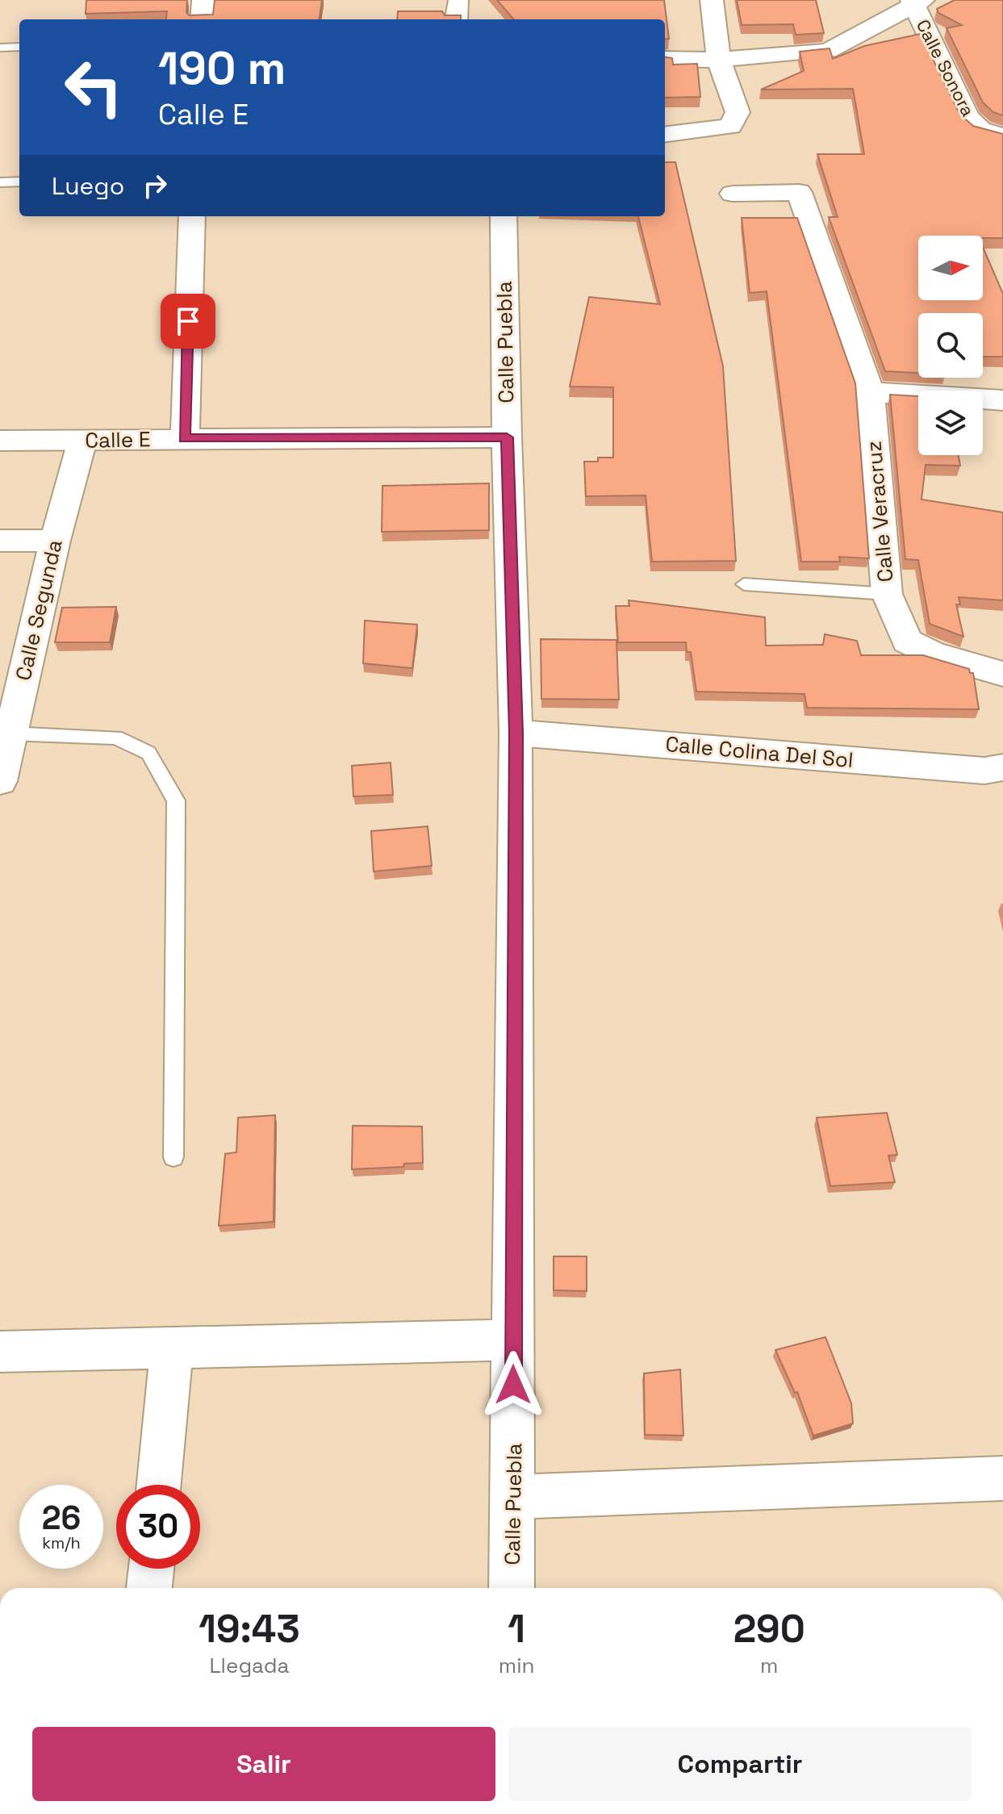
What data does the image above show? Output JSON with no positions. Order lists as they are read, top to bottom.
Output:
{
  "streets": {
    "street": [
      "Calle Sonora",
      "Calle Puebla",
      "Calle E",
      "Calle Veracruz",
      "Calle Segunda",
      "Calle Colina Del Sol"
    ]
  },
  "crossings": [
    ["Calle Puebla", "Calle E"],
    ["Calle Puebla", "Calle Colina Del Sol"],
    ["Calle E", "Calle Segunda"]
  ],
  "north": "right",
  "page": {
    "turn": ["190 m", "Calle E"],
    "then": "Luego",
    "speed": "26 km/h",
    "limit": "30",
    "eta": [
      "19:43",
      "Llegada",
      "1",
      "min",
      "290",
      "m"
    ],
    "buttons": ["Salir", "Compartir"]
  }
}
